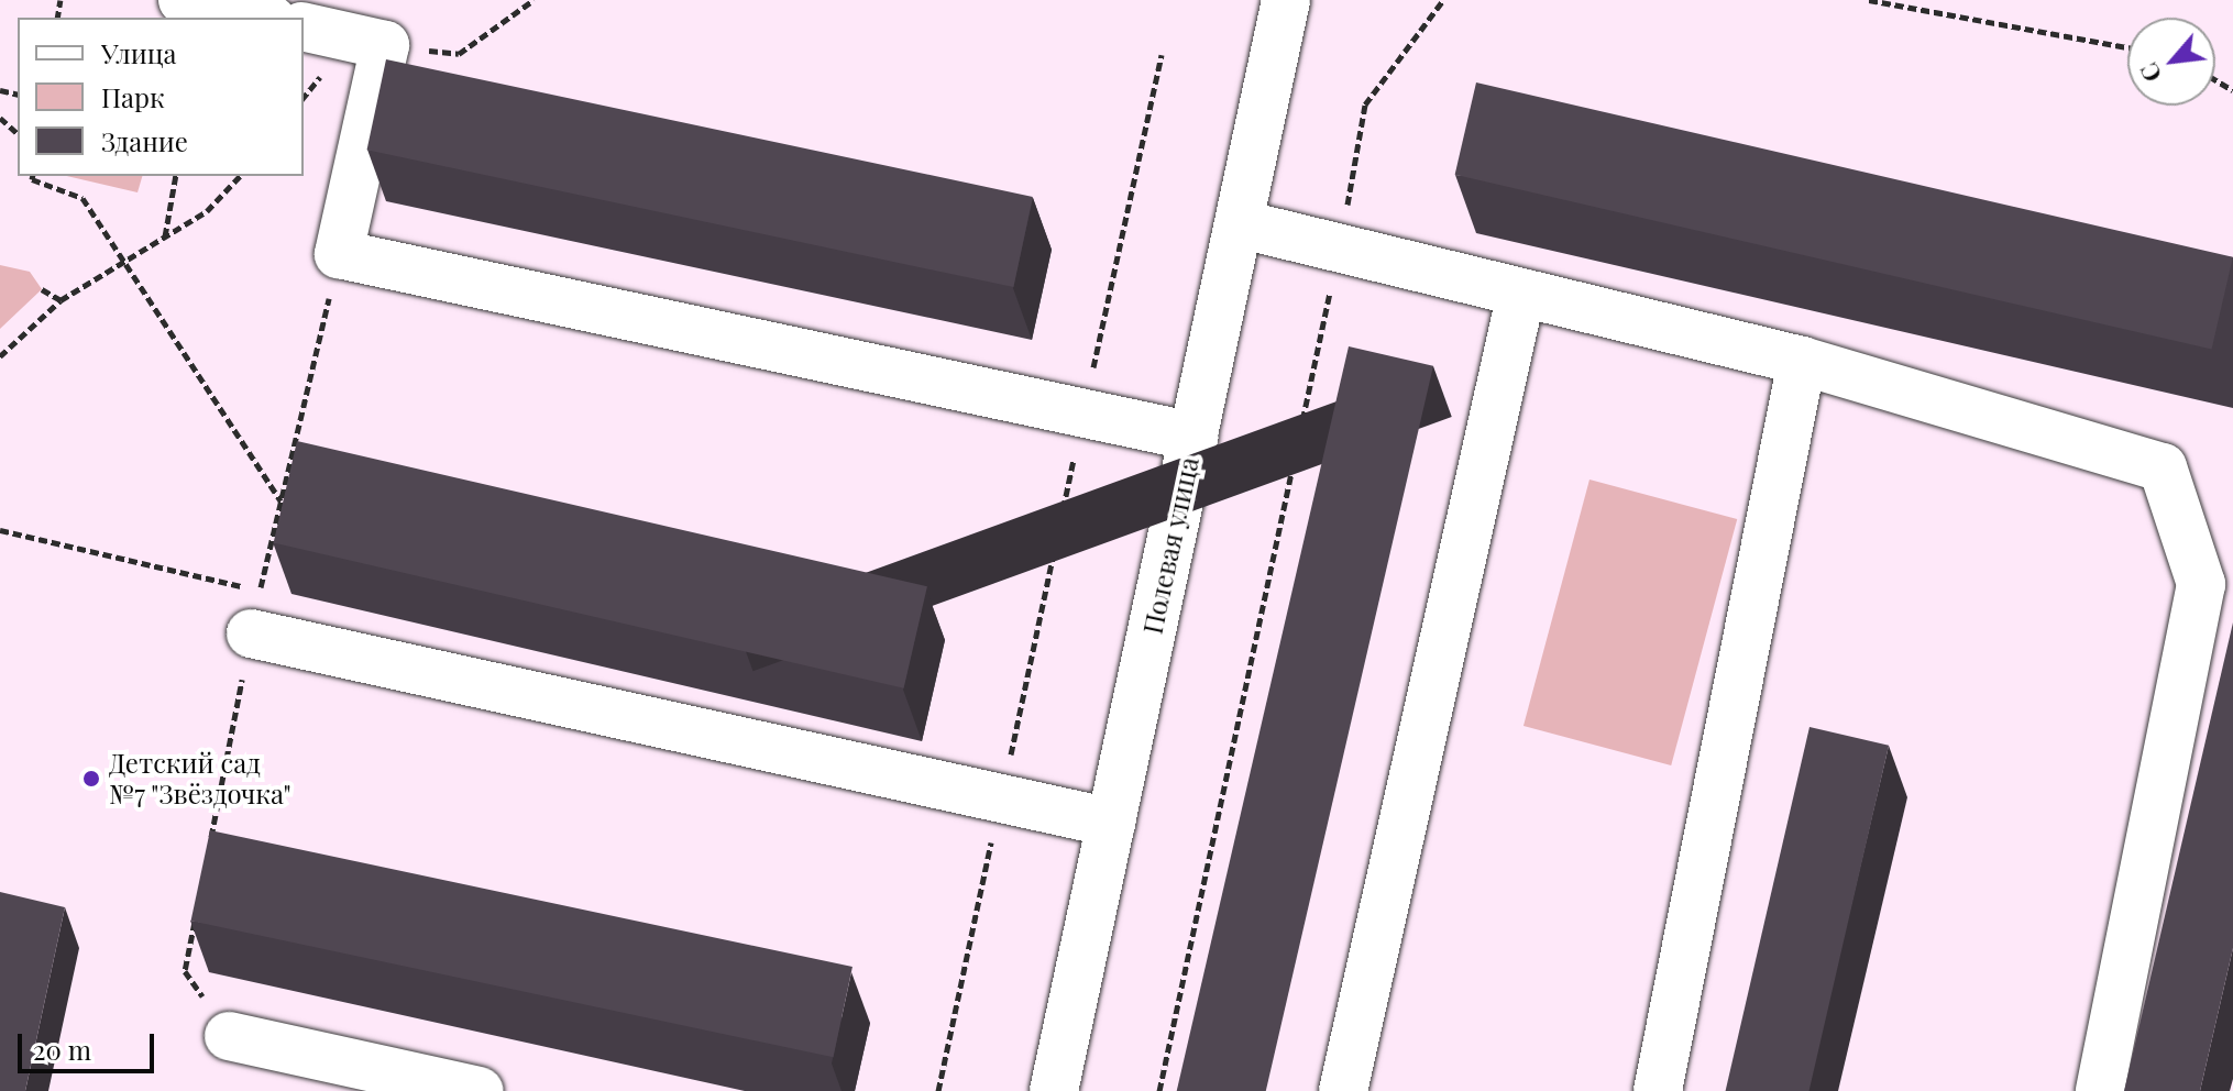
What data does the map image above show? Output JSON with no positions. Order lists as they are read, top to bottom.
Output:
{
  "streets": {
    "street": ["Полевая улица"]
  },
  "places": ["Детский сад №7 \"Звёздочка\""],
  "legend": ["Улица", "Парк", "Здание"],
  "scale_bar": "20 m",
  "north": "bottom left"
}
